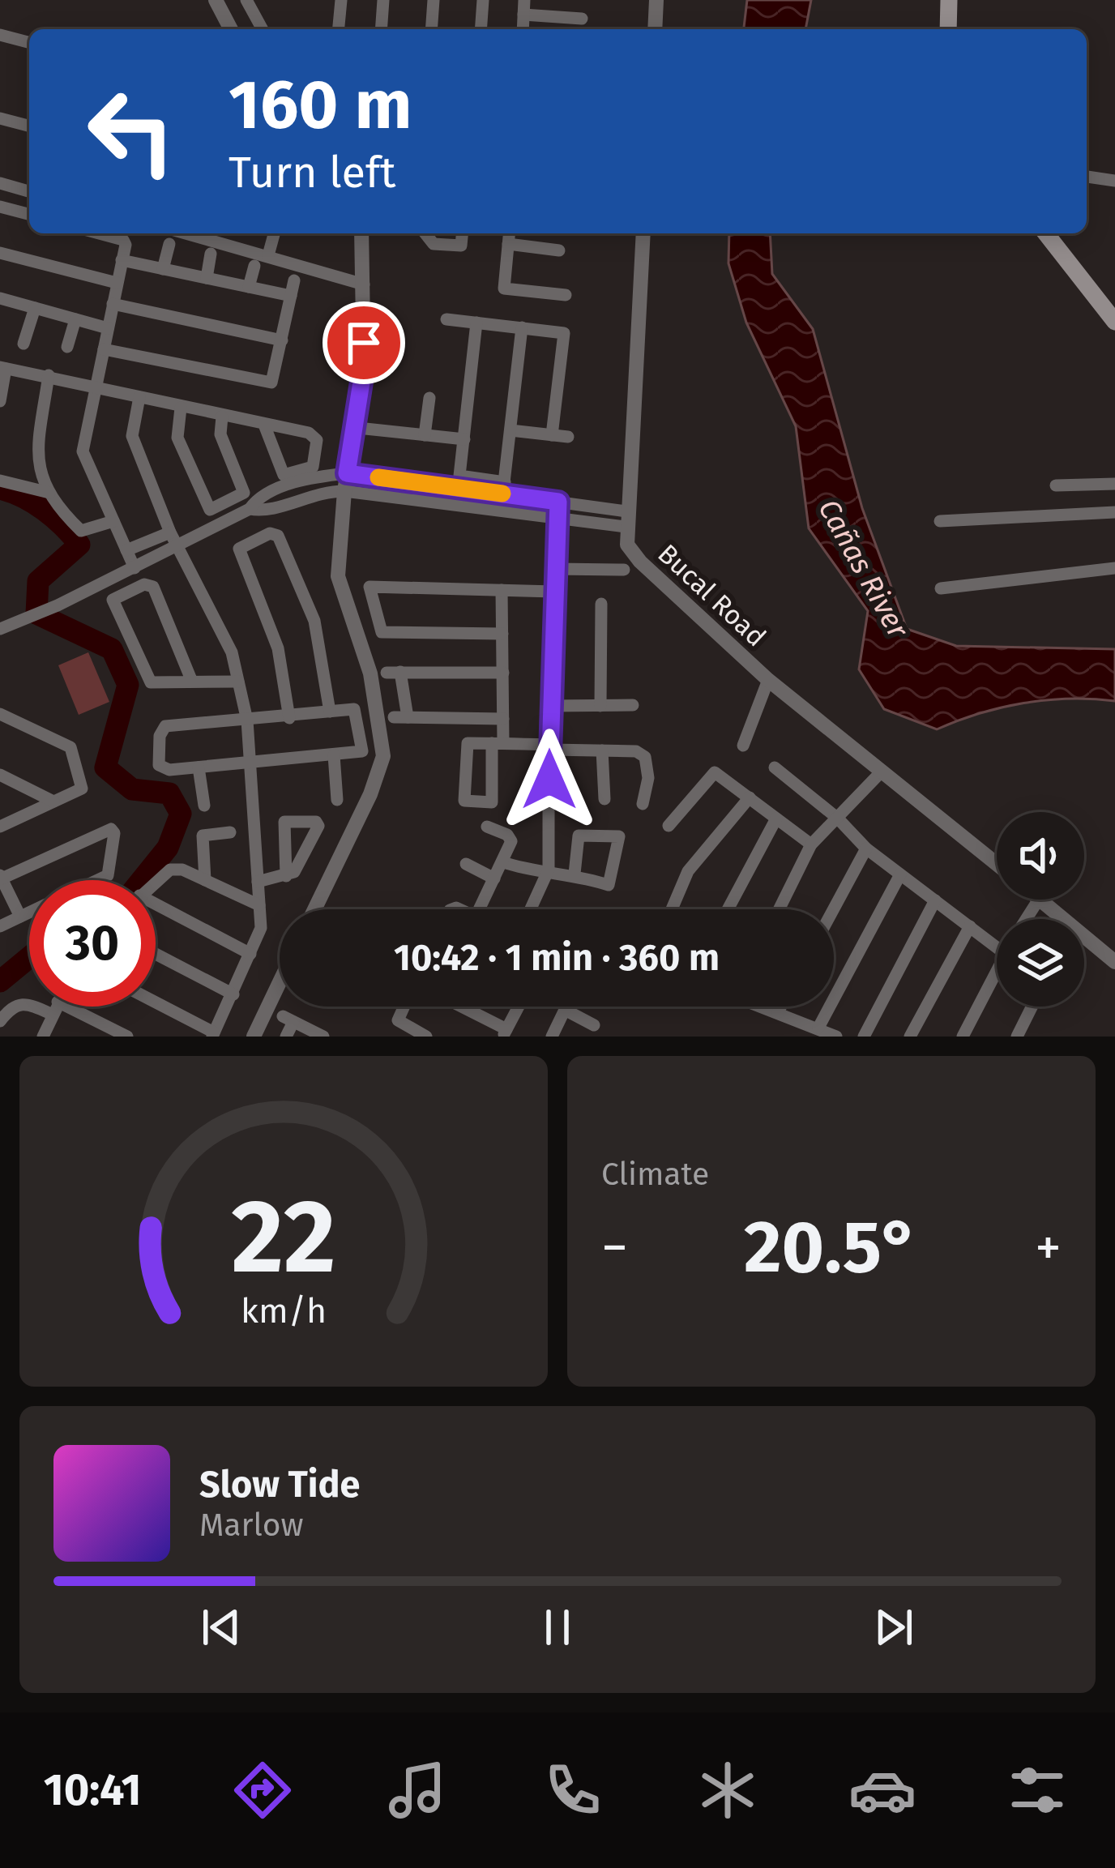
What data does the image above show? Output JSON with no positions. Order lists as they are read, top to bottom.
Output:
{
  "streets": {
    "street": ["Bucal Road"]
  },
  "water": ["Cañas River"],
  "page": {
    "turn": ["160 m", "Turn left"],
    "limit": "30",
    "trip": "10:42 · 1 min · 360 m",
    "tile": "Climate",
    "heat": ["−", "20.5°", "+"],
    "song": ["Slow Tide", "Marlow"],
    "tabs": "10:41",
    "gauge": ["22", "km/h"]
  }
}
